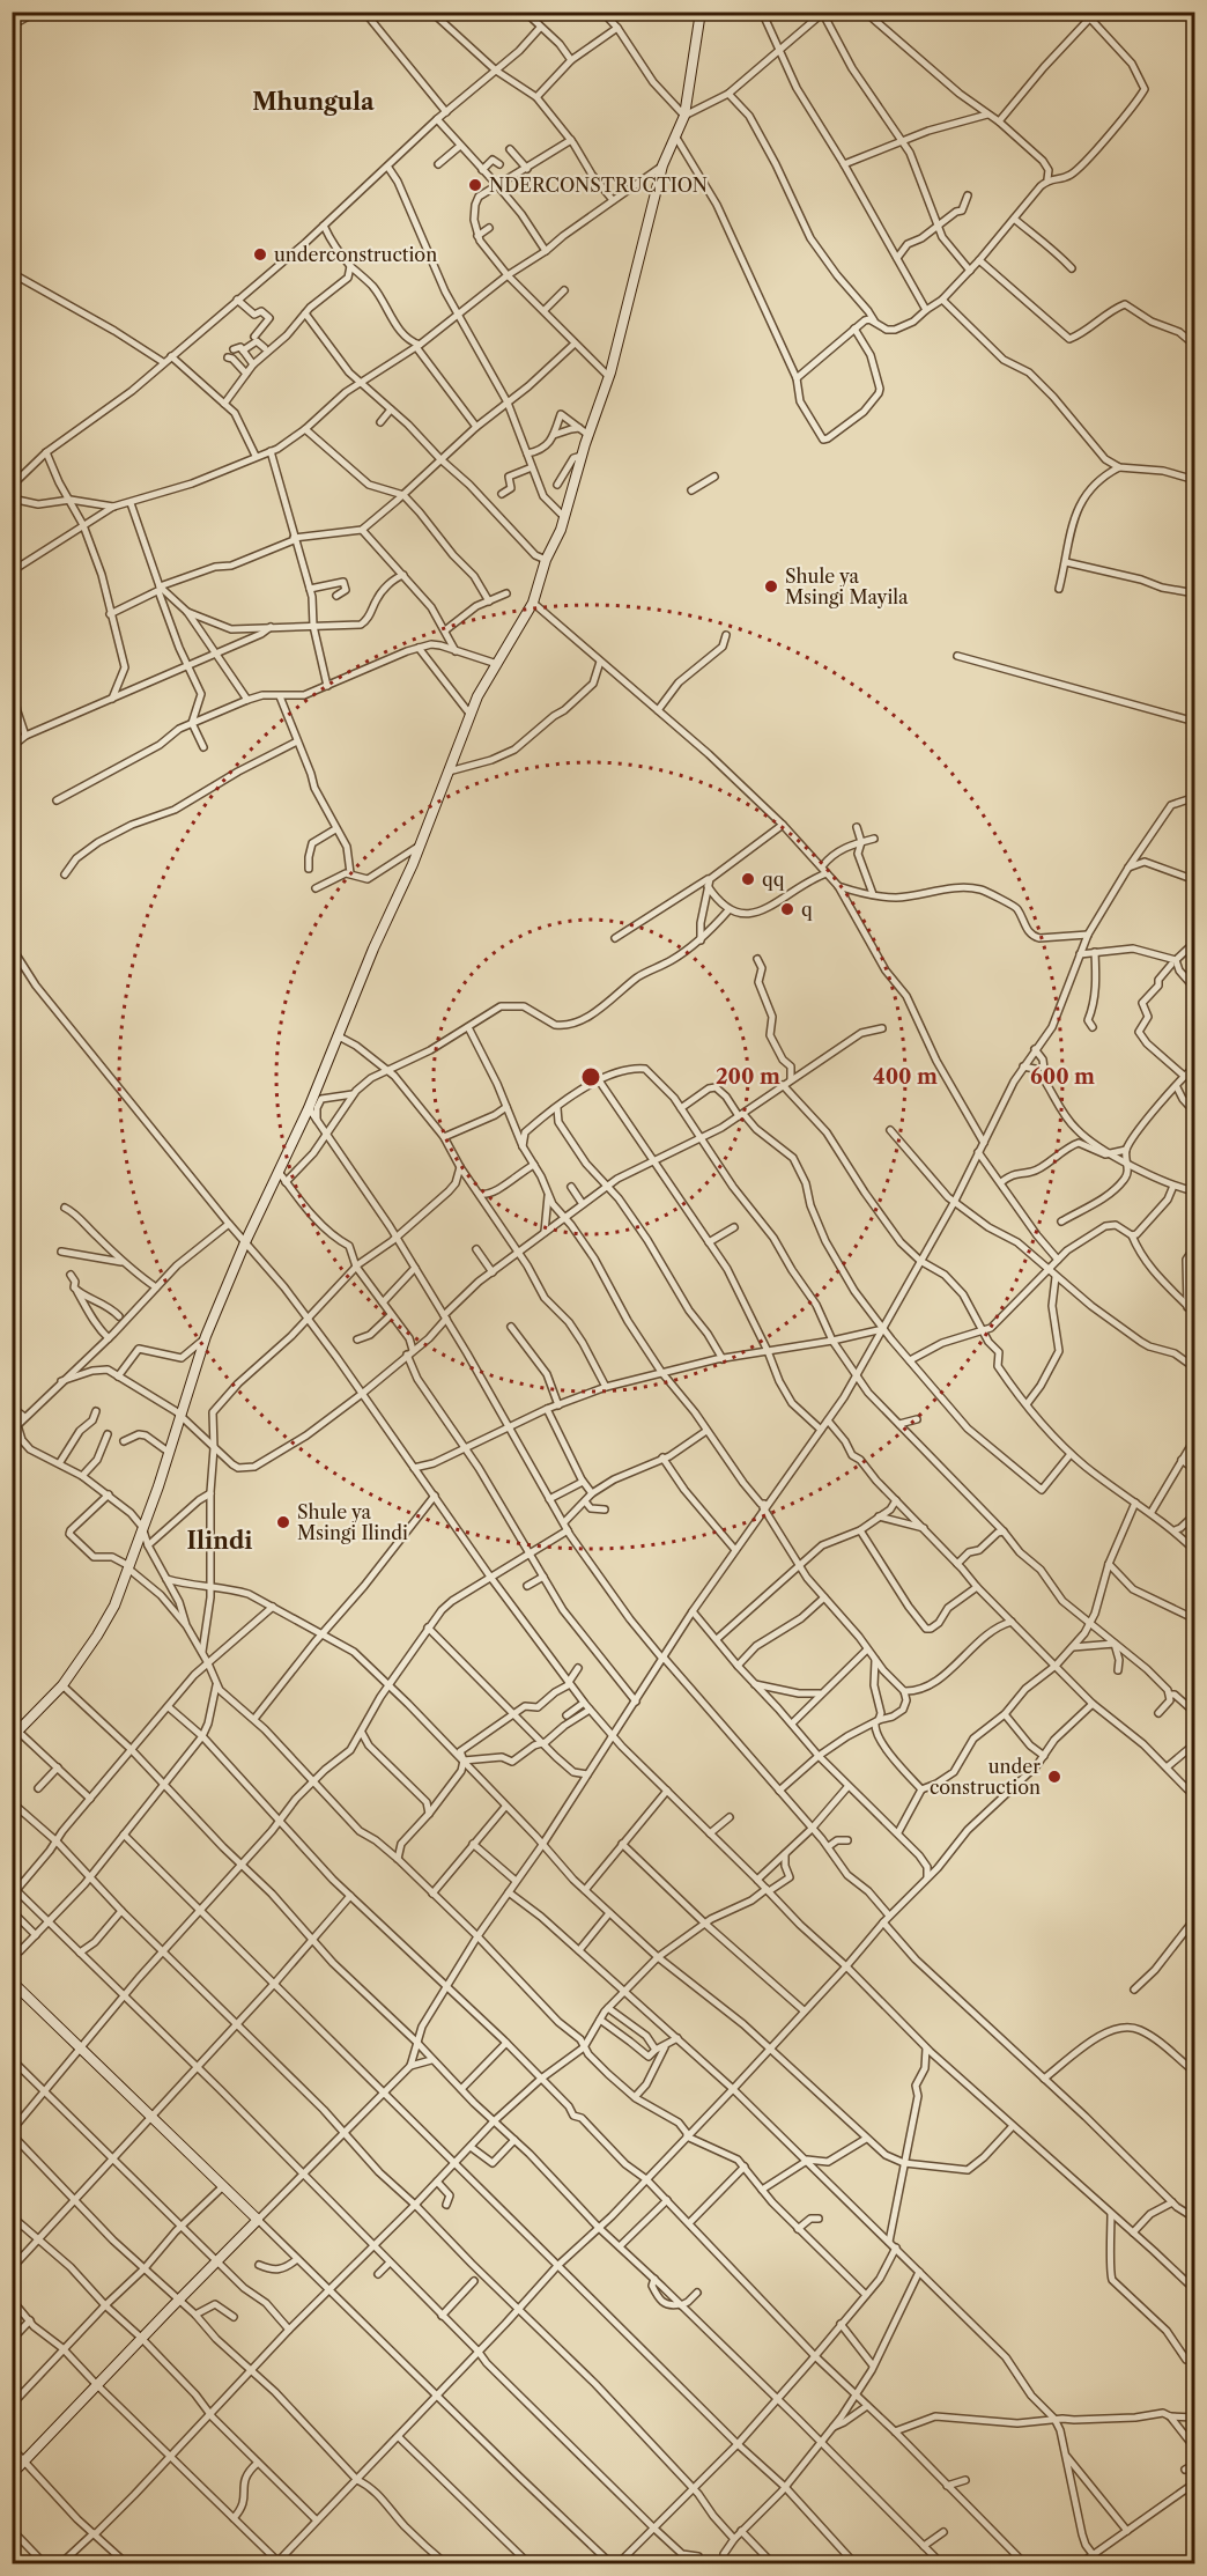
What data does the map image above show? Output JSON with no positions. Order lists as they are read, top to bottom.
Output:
{
  "districts": ["Mhungula", "Ilindi"],
  "places": [
    "NDERCONSTRUCTION",
    "underconstruction",
    "Shule ya Msingi Mayila",
    "qq",
    "q",
    "Shule ya Msingi Ilindi",
    "under construction"
  ],
  "rings": ["200 m", "400 m", "600 m"]
}
